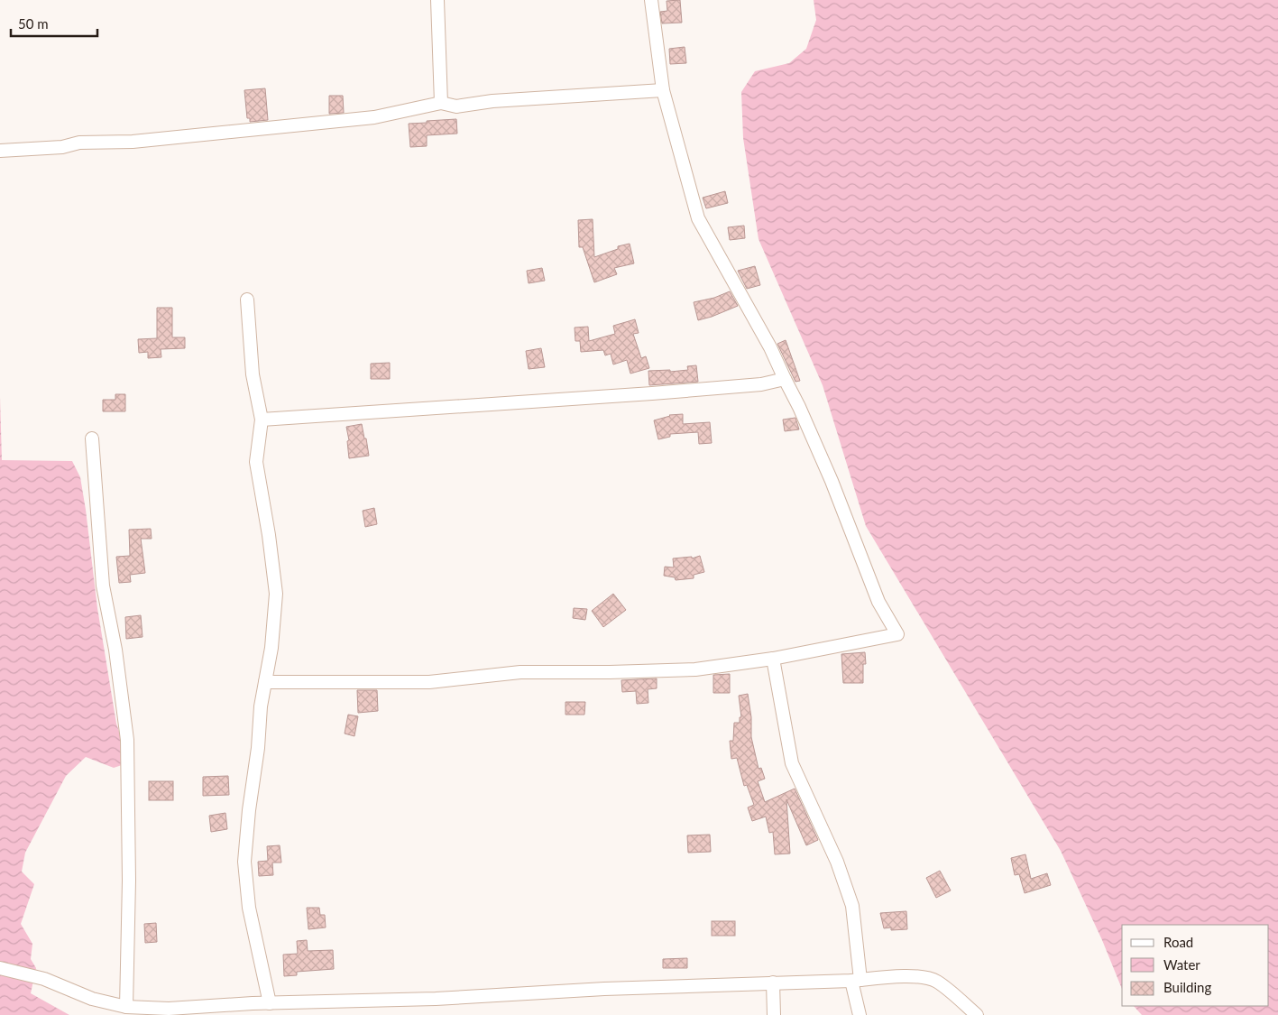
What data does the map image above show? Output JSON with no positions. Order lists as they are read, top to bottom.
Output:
{
  "legend": ["Road", "Water", "Building"],
  "scale_bar": "50 m"
}
